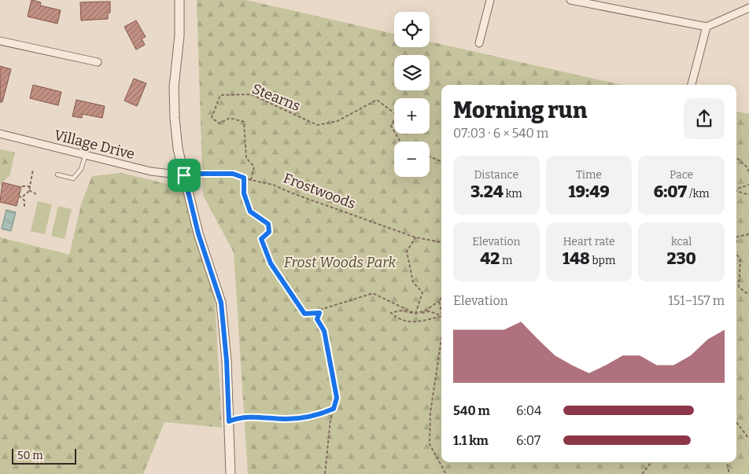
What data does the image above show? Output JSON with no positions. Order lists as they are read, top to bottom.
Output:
{
  "streets": {
    "street": ["Village Drive"],
    "path": ["Stearns", "Frostwoods"]
  },
  "crossings": [
    ["Stearns", "Frostwoods"],
    ["Village Drive", "Frostwoods"]
  ],
  "parks": ["Frost Woods Park"],
  "scale_bar": "50 m",
  "page": {
    "map_buttons": ["+", "−"],
    "heading": ["Morning run", "07:03 · 6 × 540 m"],
    "stats": [
      ["Distance", "3.24 km"],
      ["Time", "19:49"],
      ["Pace", "6:07 /km"],
      ["Elevation", "42 m"],
      ["Heart rate", "148 bpm"],
      ["kcal", "230"]
    ],
    "chart": ["Elevation", "151–157 m"],
    "list": [
      {
        "name": "540 m",
        "note": "6:04"
      },
      {
        "name": "1.1 km",
        "note": "6:07"
      }
    ],
    "scale": "50 m"
  }
}
